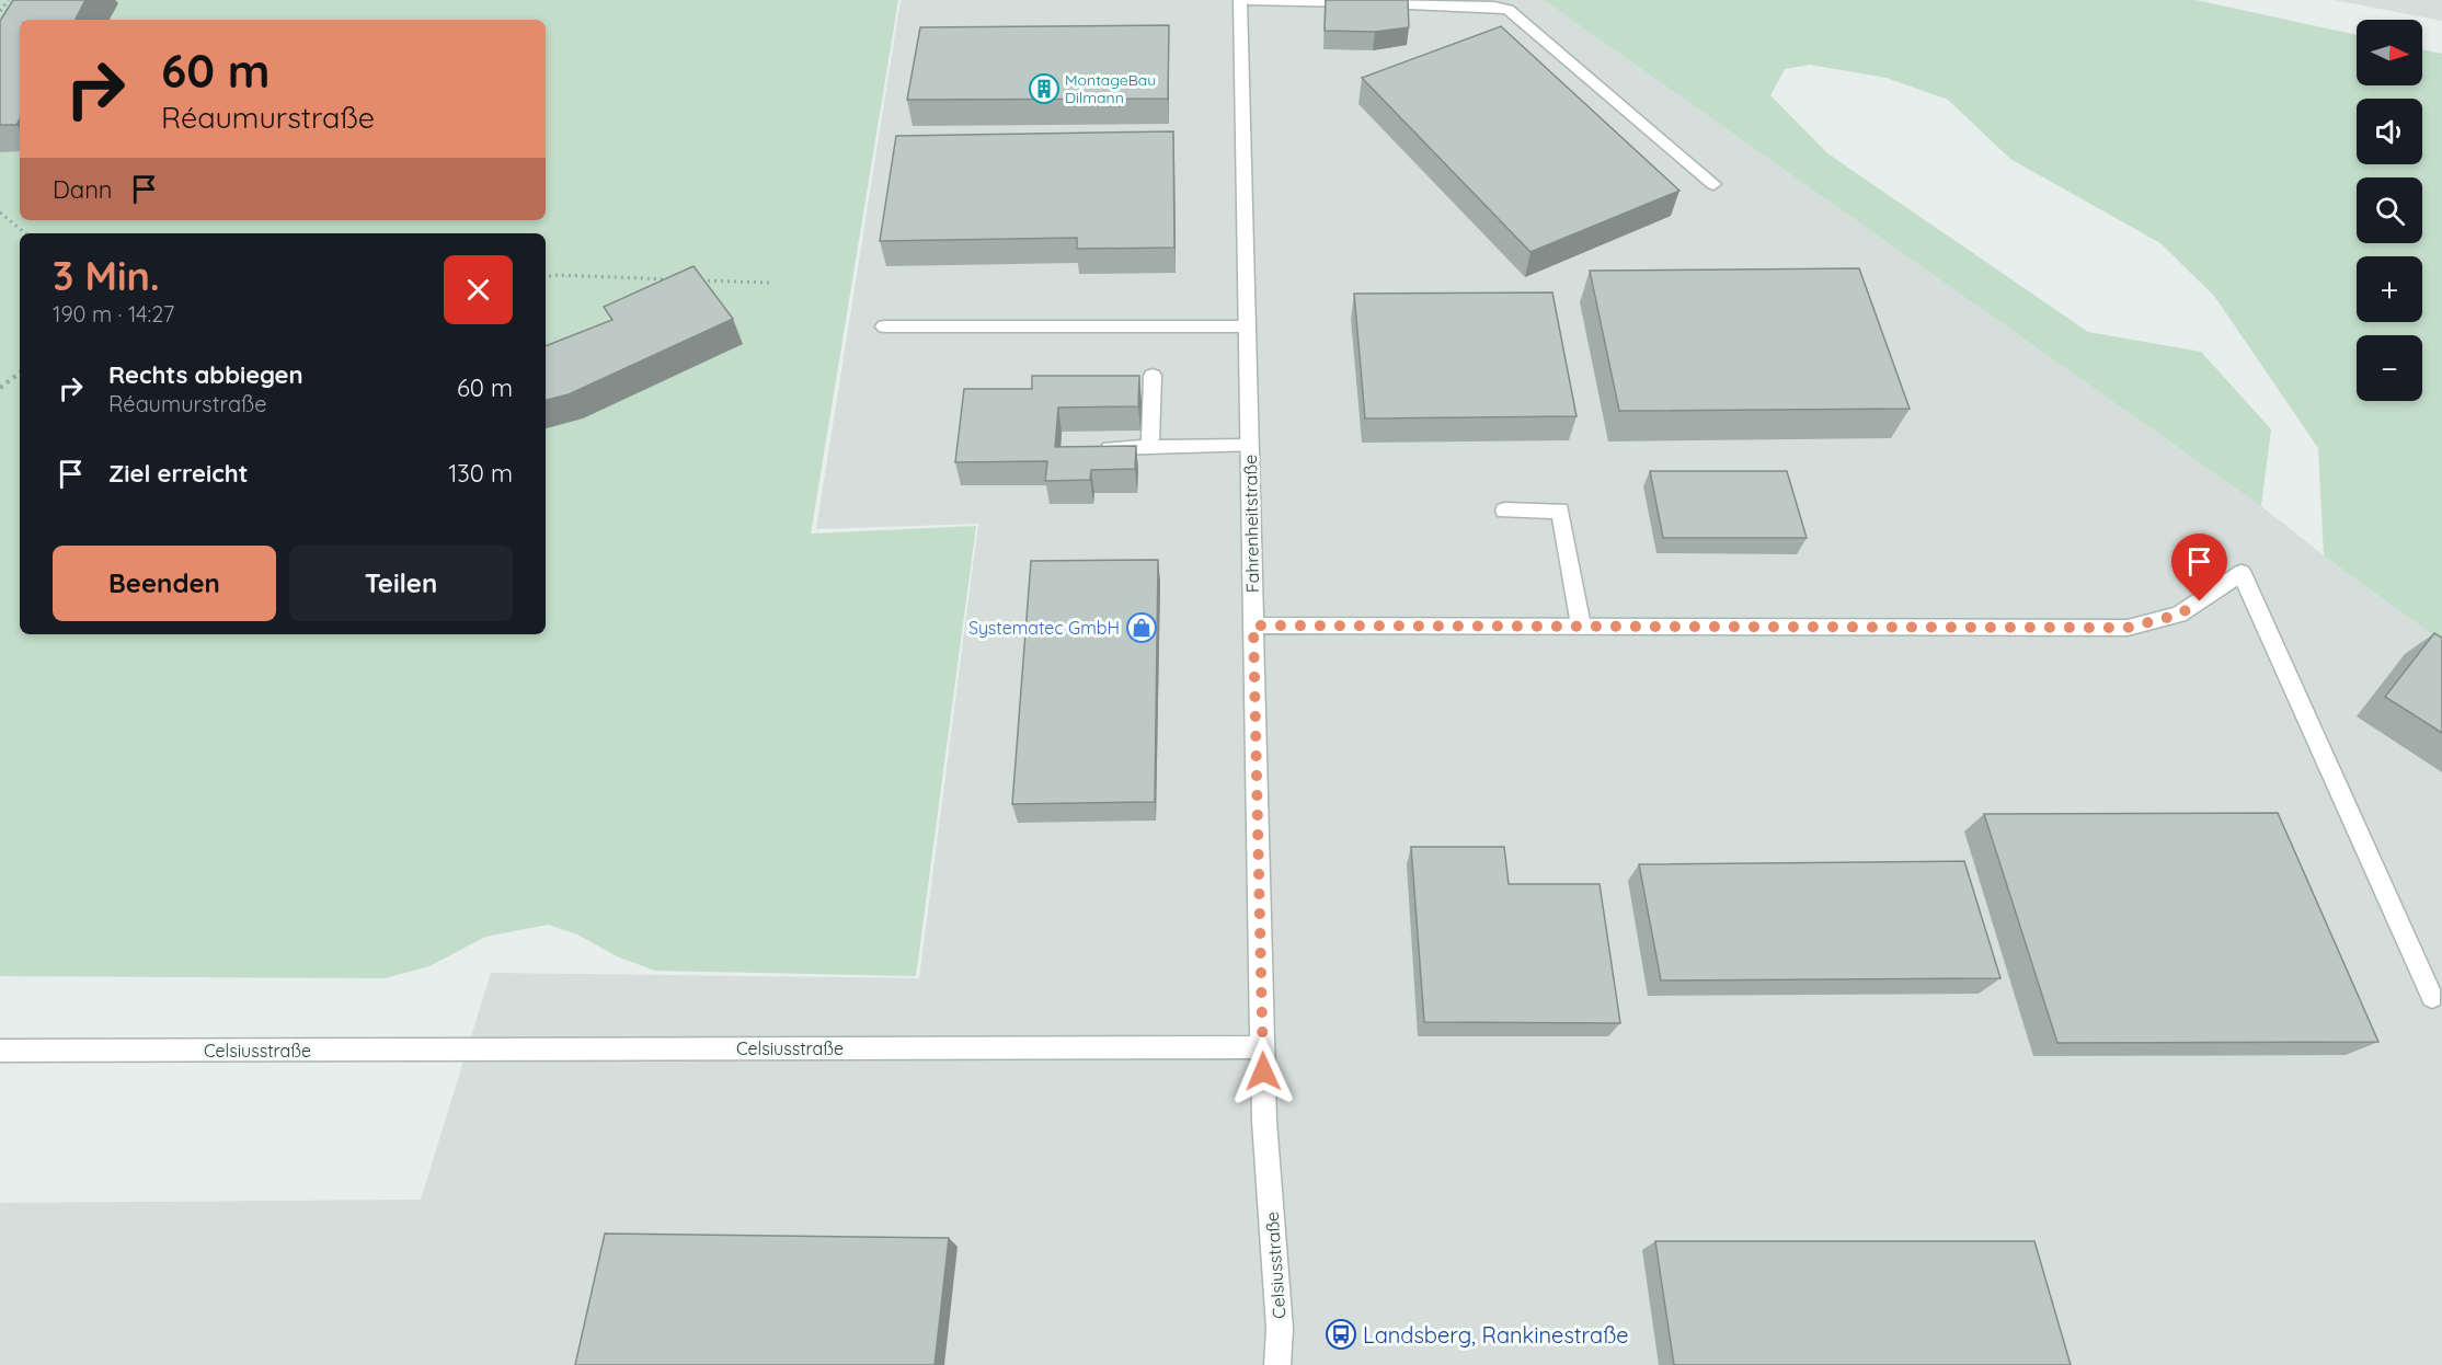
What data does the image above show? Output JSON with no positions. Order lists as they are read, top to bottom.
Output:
{
  "streets": {
    "street": ["Fahrenheitstraße", "Celsiusstraße"]
  },
  "crossings": [
    ["Fahrenheitstraße", "Celsiusstraße"]
  ],
  "places": {
    "building": ["MontageBau Dilmann"],
    "shop": ["Systematec GmbH"],
    "bus stop": ["Landsberg, Rankinestraße"]
  },
  "north": "right",
  "page": {
    "map_buttons": ["+", "−"],
    "turn": ["60 m", "Réaumurstraße"],
    "then": "Dann",
    "heading": ["3 Min.", "190 m · 14:27"],
    "list": [
      {
        "name": "Rechts abbiegen",
        "note": "Réaumurstraße",
        "value": "60 m"
      },
      {
        "name": "Ziel erreicht",
        "value": "130 m"
      }
    ],
    "buttons": ["Beenden", "Teilen"]
  }
}
